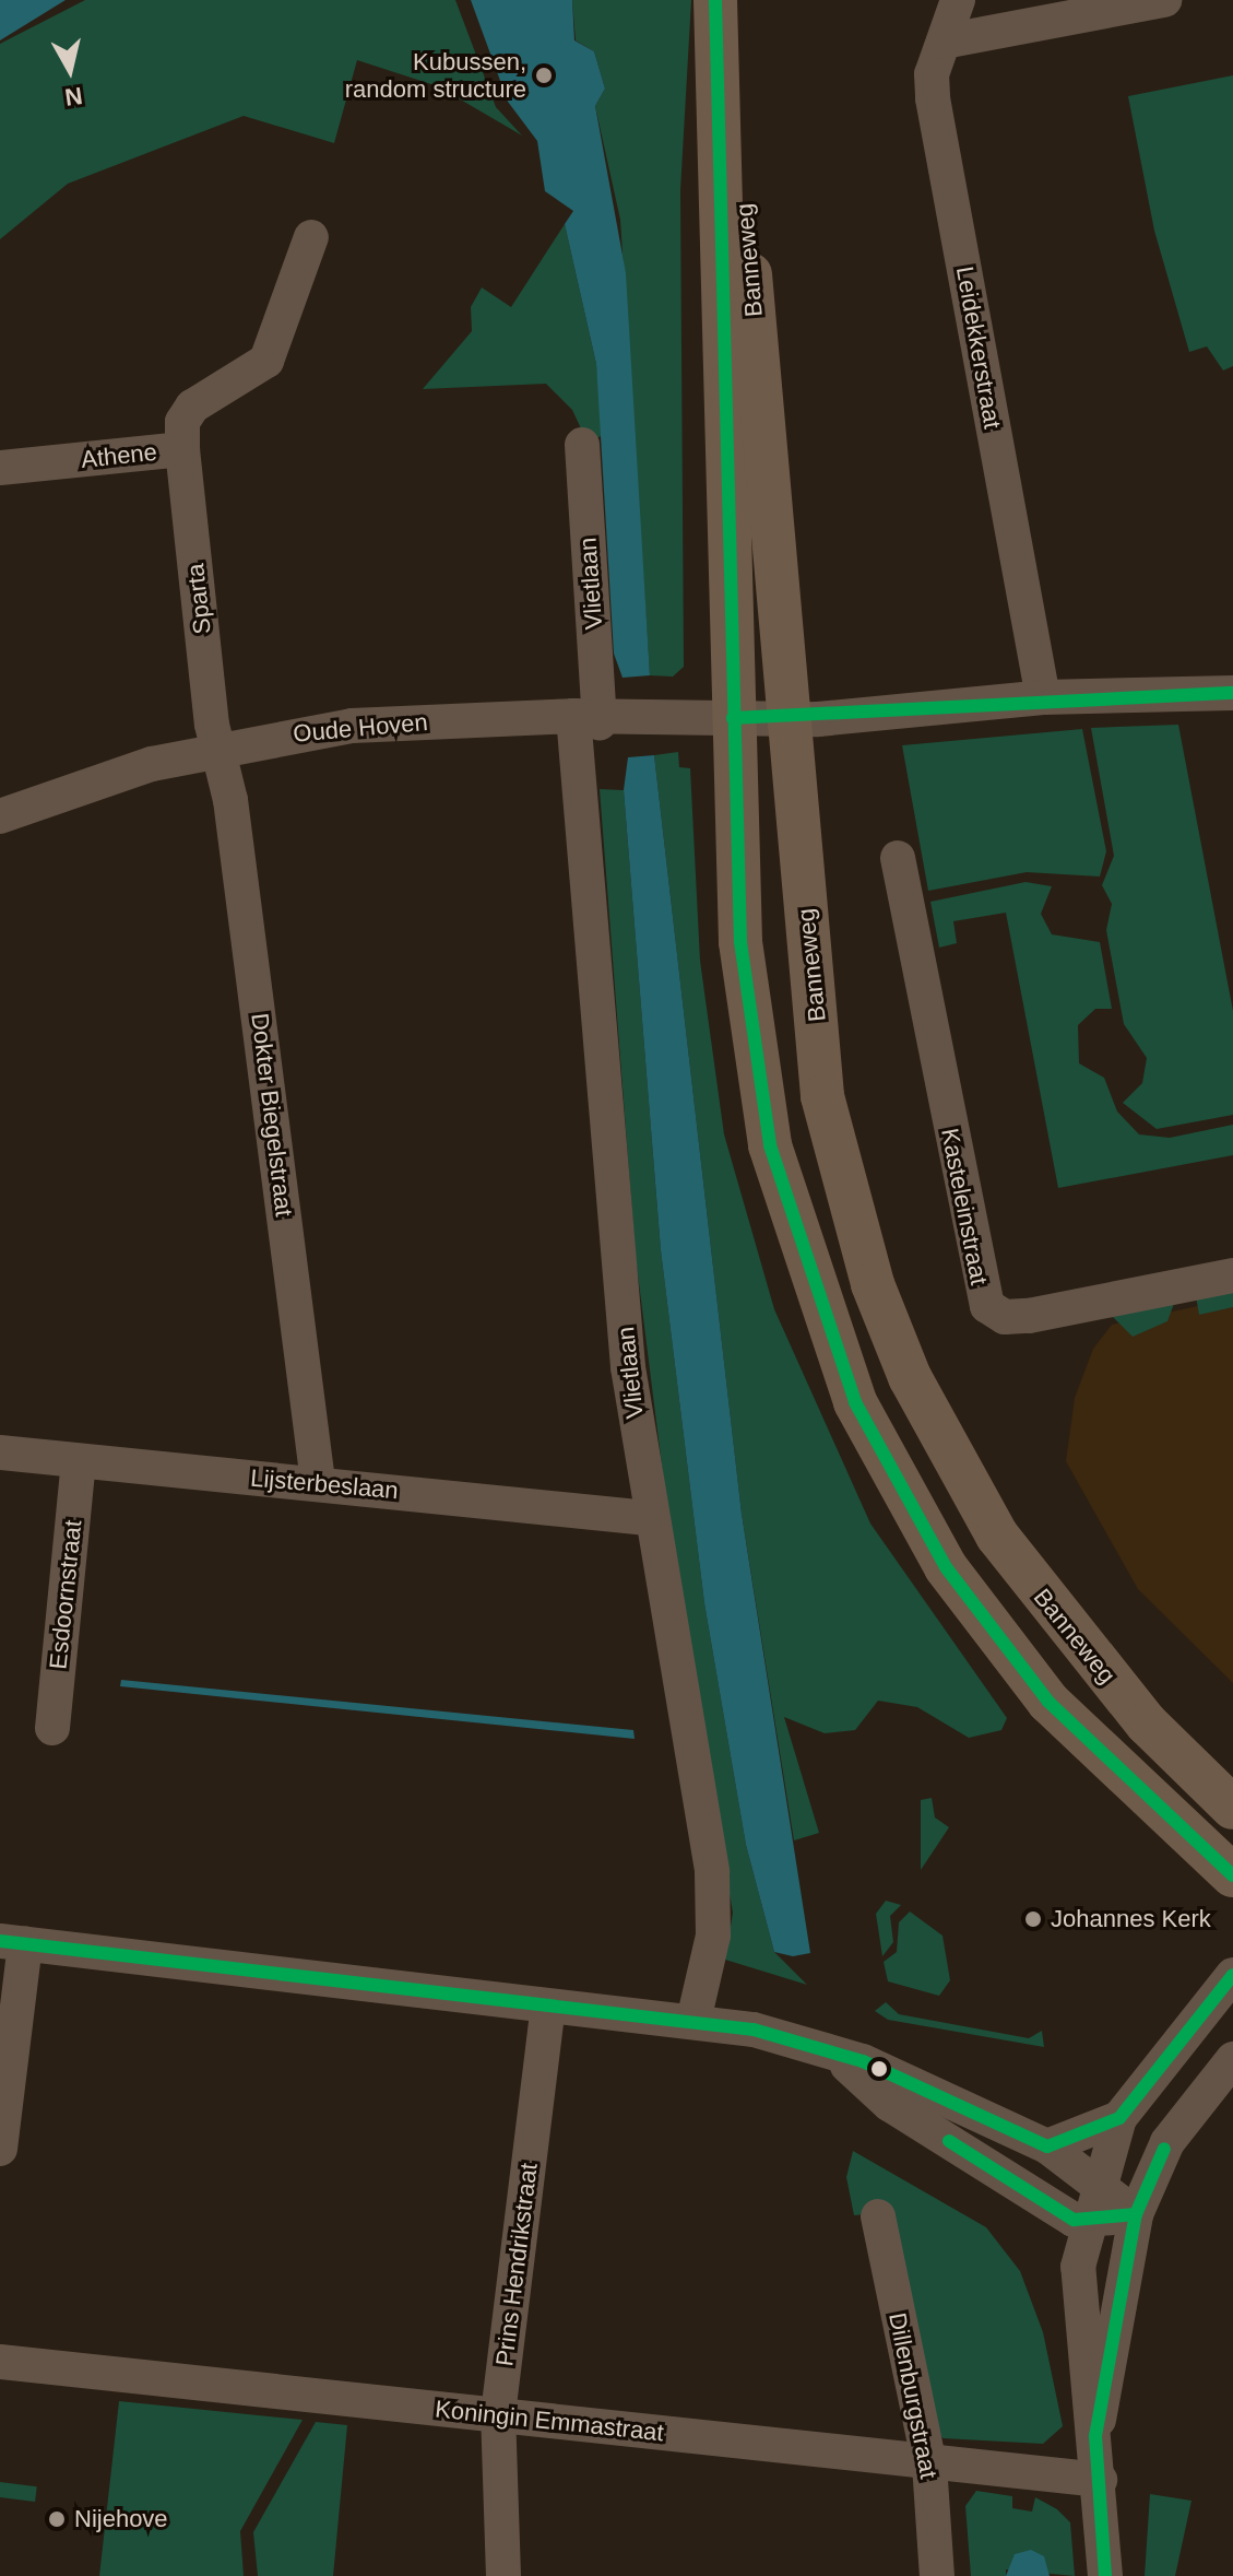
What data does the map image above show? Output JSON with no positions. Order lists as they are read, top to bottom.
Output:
{
  "streets": {
    "main road": ["Banneweg"],
    "street": [
      "Leidekkerstraat",
      "Athene",
      "Vlietlaan",
      "Sparta",
      "Oude Hoven",
      "Dokter Biegelstraat",
      "Kasteleinstraat",
      "Lijsterbeslaan",
      "Esdoornstraat",
      "Prins Hendrikstraat",
      "Dillenburgstraat",
      "Koningin Emmastraat"
    ]
  },
  "crossings": [
    ["Banneweg", "Oude Hoven"],
    ["Leidekkerstraat", "Oude Hoven"],
    ["Athene", "Sparta"],
    ["Vlietlaan", "Oude Hoven"],
    ["Vlietlaan", "Lijsterbeslaan"],
    ["Sparta", "Oude Hoven"],
    ["Sparta", "Dokter Biegelstraat"],
    ["Oude Hoven", "Dokter Biegelstraat"],
    ["Dokter Biegelstraat", "Lijsterbeslaan"],
    ["Lijsterbeslaan", "Esdoornstraat"],
    ["Prins Hendrikstraat", "Koningin Emmastraat"],
    ["Dillenburgstraat", "Koningin Emmastraat"]
  ],
  "places": ["Kubussen, random structure", "Johannes Kerk", "Nijehove"],
  "north": "bottom"
}
